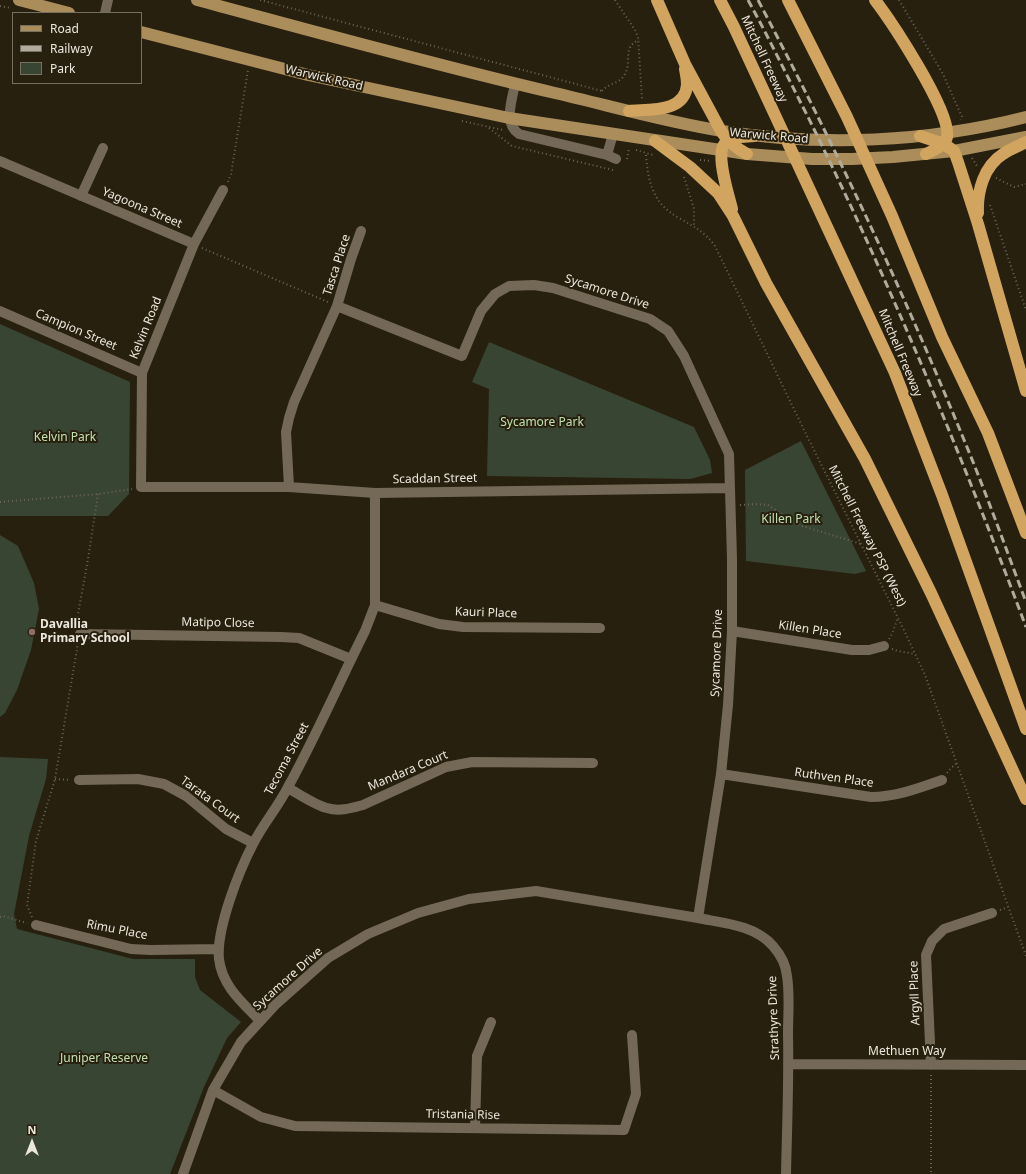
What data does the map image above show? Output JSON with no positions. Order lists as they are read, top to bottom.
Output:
{
  "streets": {
    "highway": ["Mitchell Freeway"],
    "main road": ["Warwick Road"],
    "street": [
      "Yagoona Street",
      "Tasca Place",
      "Sycamore Drive",
      "Kelvin Road",
      "Campion Street",
      "Scaddan Street",
      "Kauri Place",
      "Matipo Close",
      "Killen Place",
      "Tecoma Street",
      "Mandara Court",
      "Ruthven Place",
      "Tarata Court",
      "Rimu Place",
      "Argyll Place",
      "Strathyre Drive",
      "Methuen Way",
      "Tristania Rise"
    ],
    "path": ["Mitchell Freeway PSP (West)"]
  },
  "crossings": [
    ["Yagoona Street", "Kelvin Road"],
    ["Tasca Place", "Sycamore Drive"],
    ["Sycamore Drive", "Scaddan Street"],
    ["Sycamore Drive", "Killen Place"],
    ["Sycamore Drive", "Tecoma Street"],
    ["Sycamore Drive", "Ruthven Place"],
    ["Sycamore Drive", "Strathyre Drive"],
    ["Sycamore Drive", "Tristania Rise"],
    ["Kelvin Road", "Campion Street"],
    ["Kelvin Road", "Scaddan Street"],
    ["Scaddan Street", "Tecoma Street"],
    ["Kauri Place", "Tecoma Street"],
    ["Matipo Close", "Tecoma Street"],
    ["Tecoma Street", "Mandara Court"],
    ["Tecoma Street", "Tarata Court"],
    ["Tecoma Street", "Rimu Place"],
    ["Argyll Place", "Methuen Way"],
    ["Strathyre Drive", "Methuen Way"]
  ],
  "parks": [
    "Sycamore Park",
    "Kelvin Park",
    "Killen Park",
    "Juniper Reserve"
  ],
  "places": ["Davallia Primary School"],
  "legend": ["Road", "Railway", "Park"],
  "north": "top"
}
